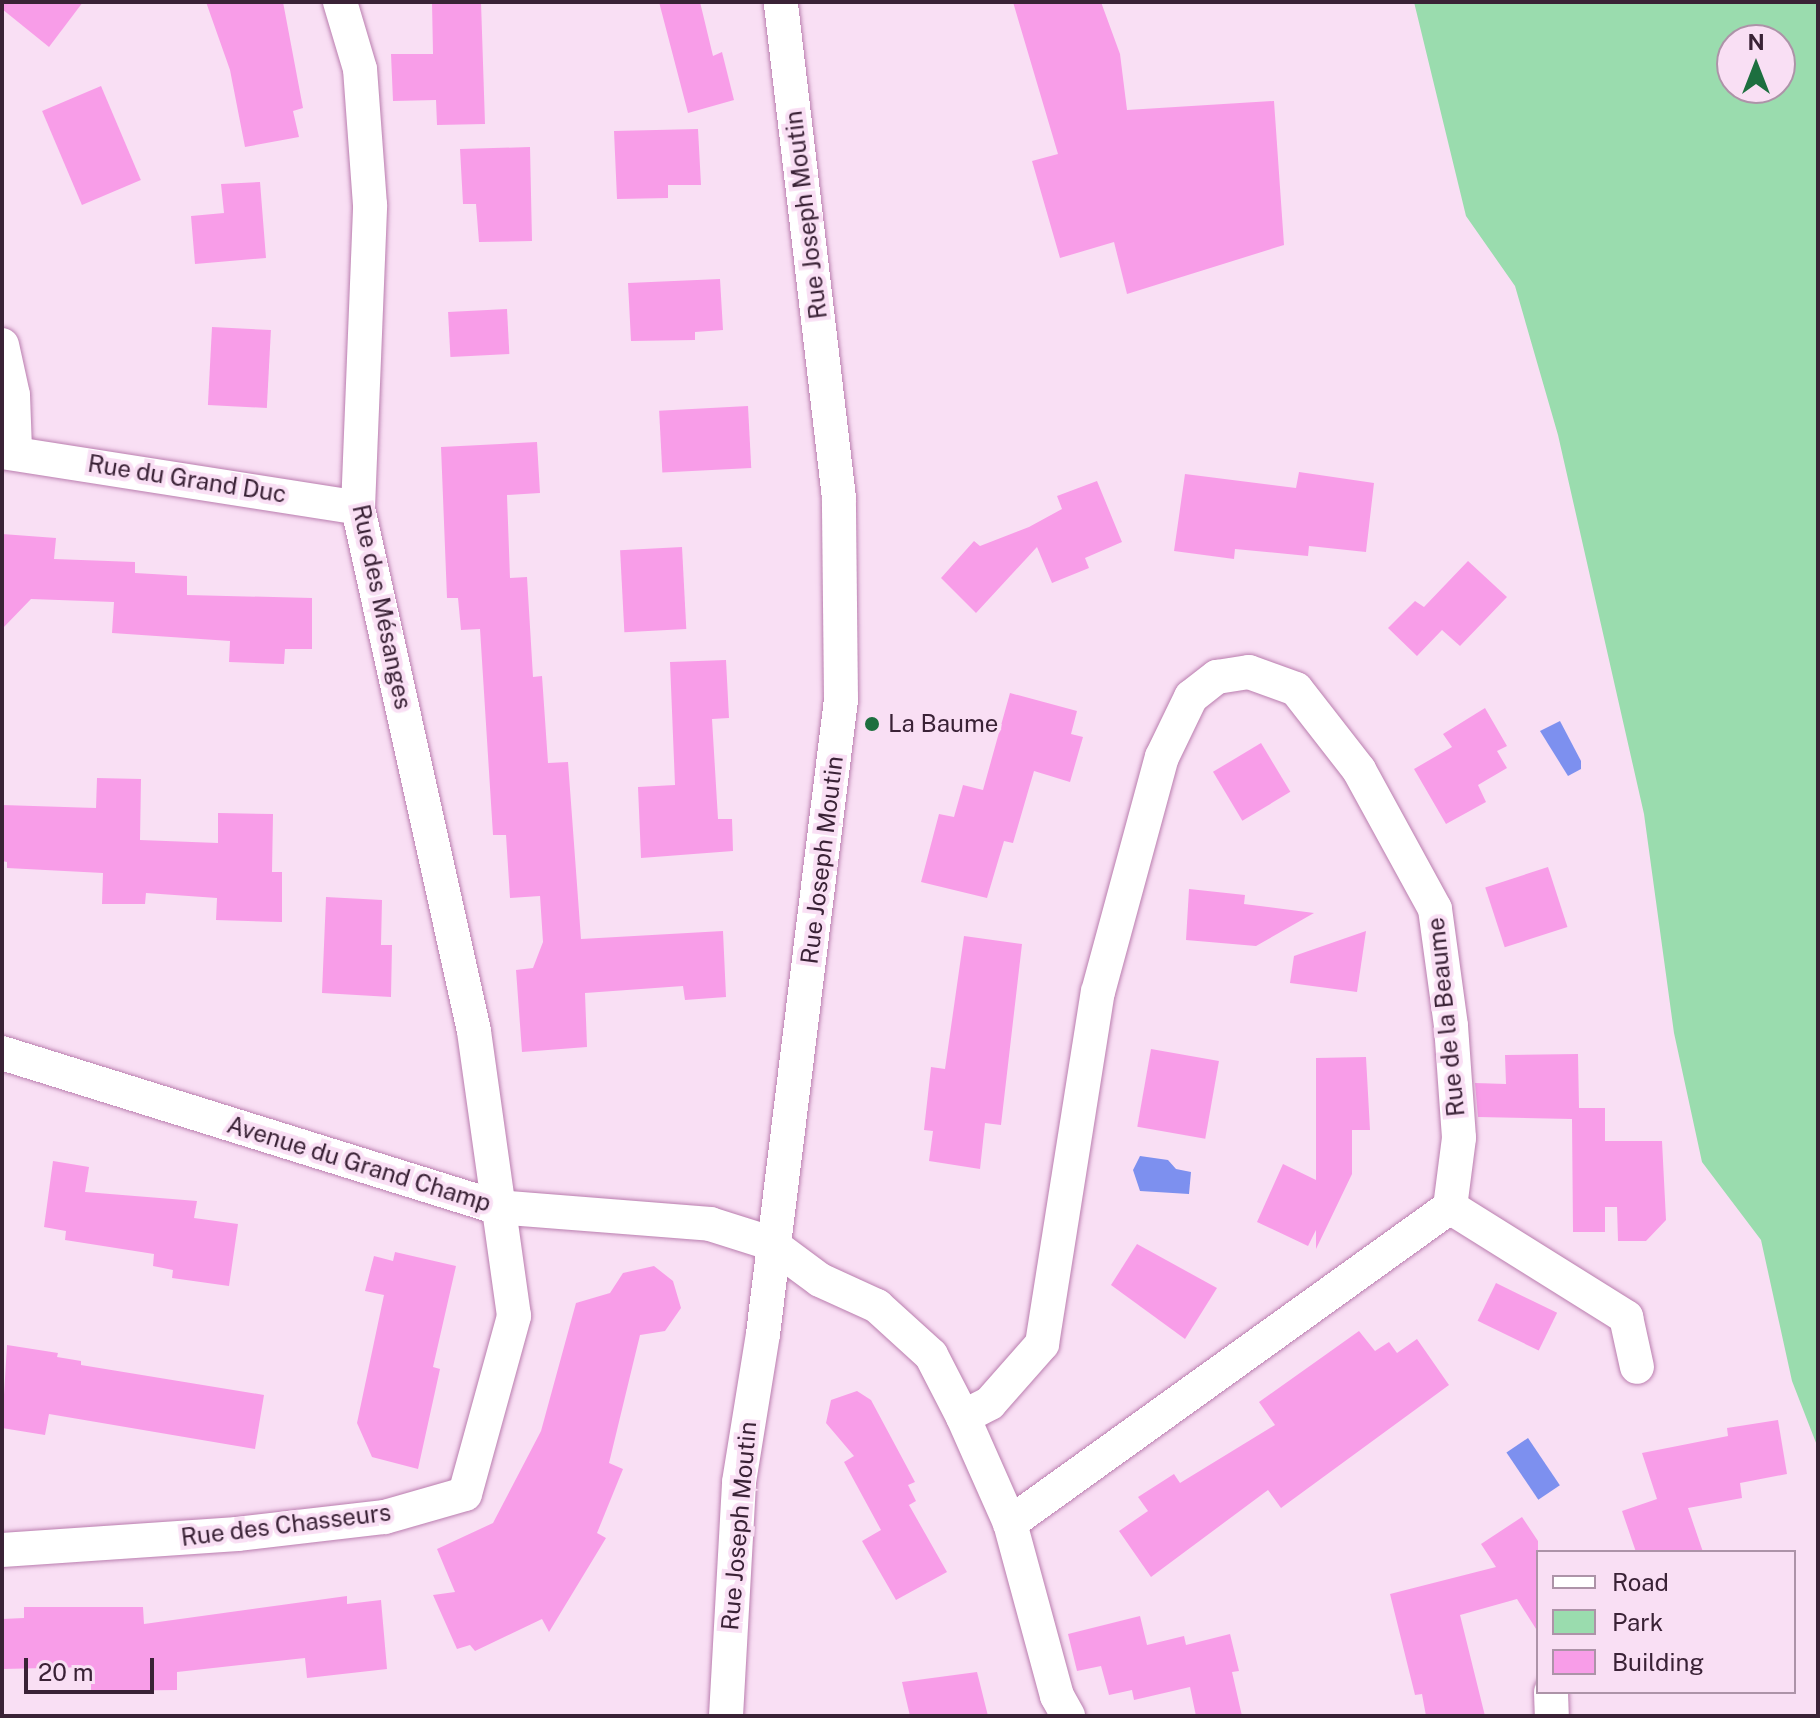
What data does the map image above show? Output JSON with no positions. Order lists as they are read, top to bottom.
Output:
{
  "streets": {
    "street": [
      "Rue Joseph Moutin",
      "Rue du Grand Duc",
      "Rue des Mésanges",
      "Rue de la Beaume",
      "Avenue du Grand Champ",
      "Rue des Chasseurs"
    ]
  },
  "crossings": [
    ["Rue Joseph Moutin", "Avenue du Grand Champ"],
    ["Rue du Grand Duc", "Rue des Mésanges"],
    ["Rue des Mésanges", "Avenue du Grand Champ"],
    ["Rue des Mésanges", "Rue des Chasseurs"],
    ["Rue de la Beaume", "Avenue du Grand Champ"],
    ["Avenue du Grand Champ", "Rue des Chasseurs"]
  ],
  "places": ["La Baume"],
  "legend": ["Road", "Park", "Building"],
  "scale_bar": "20 m",
  "north": "top"
}
